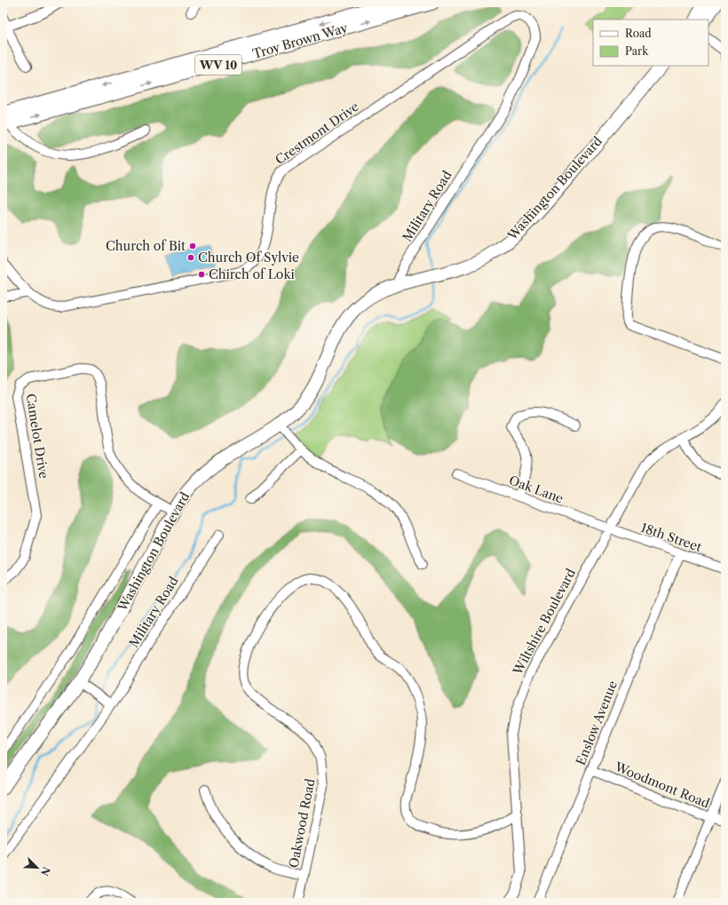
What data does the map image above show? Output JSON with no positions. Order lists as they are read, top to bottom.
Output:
{
  "streets": {
    "main road": ["Troy Brown Way", "WV 10"],
    "street": [
      "Crestmont Drive",
      "Washington Boulevard",
      "Military Road",
      "Camelot Drive",
      "Oak Lane",
      "18th Street",
      "Wiltshire Boulevard",
      "Enslow Avenue",
      "Woodmont Road",
      "Oakwood Road"
    ]
  },
  "crossings": [
    ["Crestmont Drive", "Military Road"],
    ["Washington Boulevard", "Military Road"],
    ["Washington Boulevard", "Camelot Drive"],
    ["Oak Lane", "18th Street"],
    ["Oak Lane", "Wiltshire Boulevard"],
    ["18th Street", "Wiltshire Boulevard"],
    ["18th Street", "Enslow Avenue"],
    ["Wiltshire Boulevard", "Oakwood Road"],
    ["Enslow Avenue", "Woodmont Road"]
  ],
  "places": ["Church of Bit", "Church Of Sylvie", "Chirch of Loki"],
  "legend": ["Road", "Park"],
  "north": "bottom right"
}
